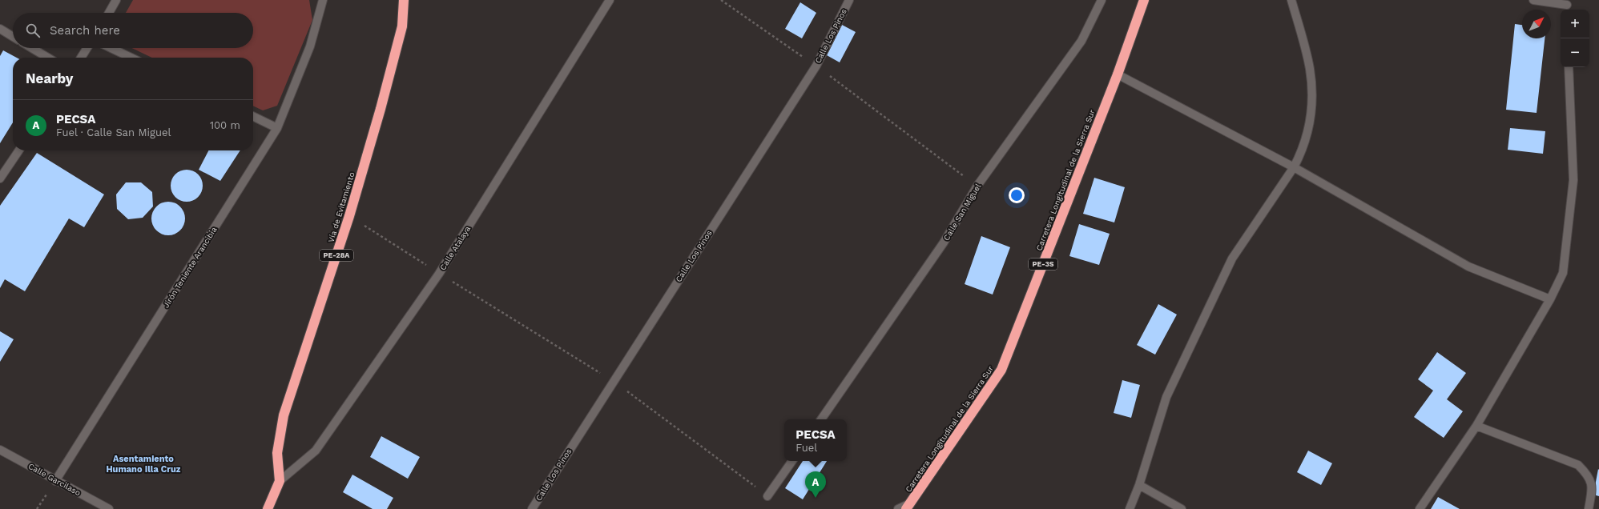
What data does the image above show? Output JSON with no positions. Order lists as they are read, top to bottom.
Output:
{
  "streets": {
    "highway": [
      "Carretera Longitudinal de la Sierra Sur",
      "Vía de Evitamiento",
      "PE-28A",
      "PE-3S"
    ],
    "street": [
      "Calle Los Pinos",
      "Calle San Miguel",
      "Calle Atalaya",
      "Jirón Teniente Arancibia",
      "Calle Garcilaso"
    ]
  },
  "crossings": [
    ["Vía de Evitamiento", "Calle Atalaya"],
    ["Jirón Teniente Arancibia", "Calle Garcilaso"]
  ],
  "districts": ["Asentamiento Humano Illa Cruz"],
  "north": "top right",
  "page": {
    "map_buttons": ["+", "−"],
    "search": "Search here",
    "heading": "Nearby",
    "list": [
      {
        "mark": "A",
        "name": "PECSA",
        "note": "Fuel · Calle San Miguel",
        "value": "100 m"
      }
    ],
    "popup": ["PECSA", "Fuel"],
    "pins": "A"
  }
}
